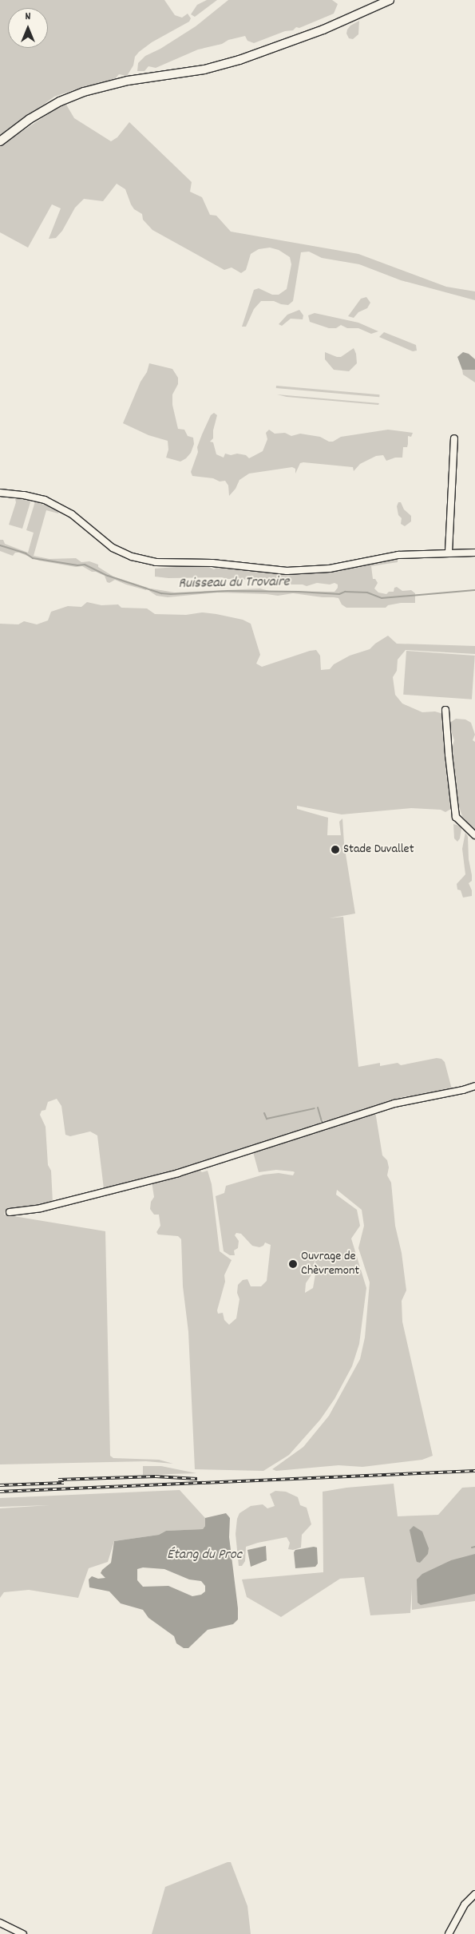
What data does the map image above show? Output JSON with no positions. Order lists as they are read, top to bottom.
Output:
{
  "water": ["Ruisseau du Trovaire", "Étang du Proc"],
  "places": ["Stade Duvallet", "Ouvrage de Chèvremont"],
  "north": "top"
}
